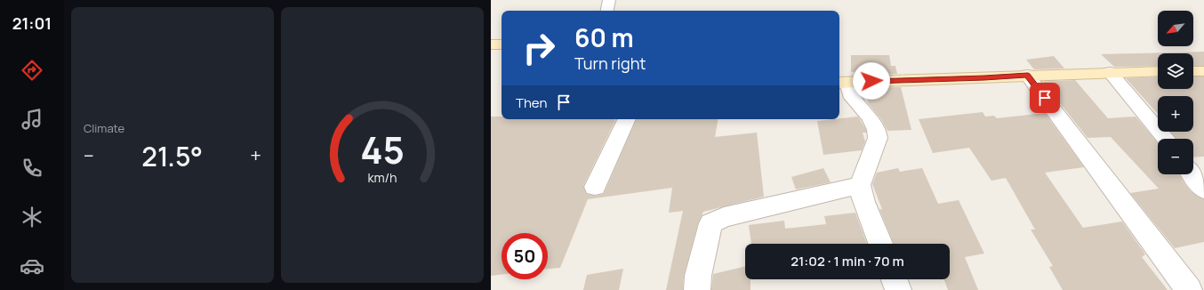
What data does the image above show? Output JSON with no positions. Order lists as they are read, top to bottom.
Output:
{
  "north": "bottom left",
  "page": {
    "tabs": "21:01",
    "tile": "Climate",
    "map_buttons": ["+", "−"],
    "turn": ["60 m", "Turn right"],
    "then": "Then",
    "heat": ["−", "21.5°", "+"],
    "limit": "50",
    "trip": "21:02 · 1 min · 70 m",
    "gauge": ["45", "km/h"]
  }
}
